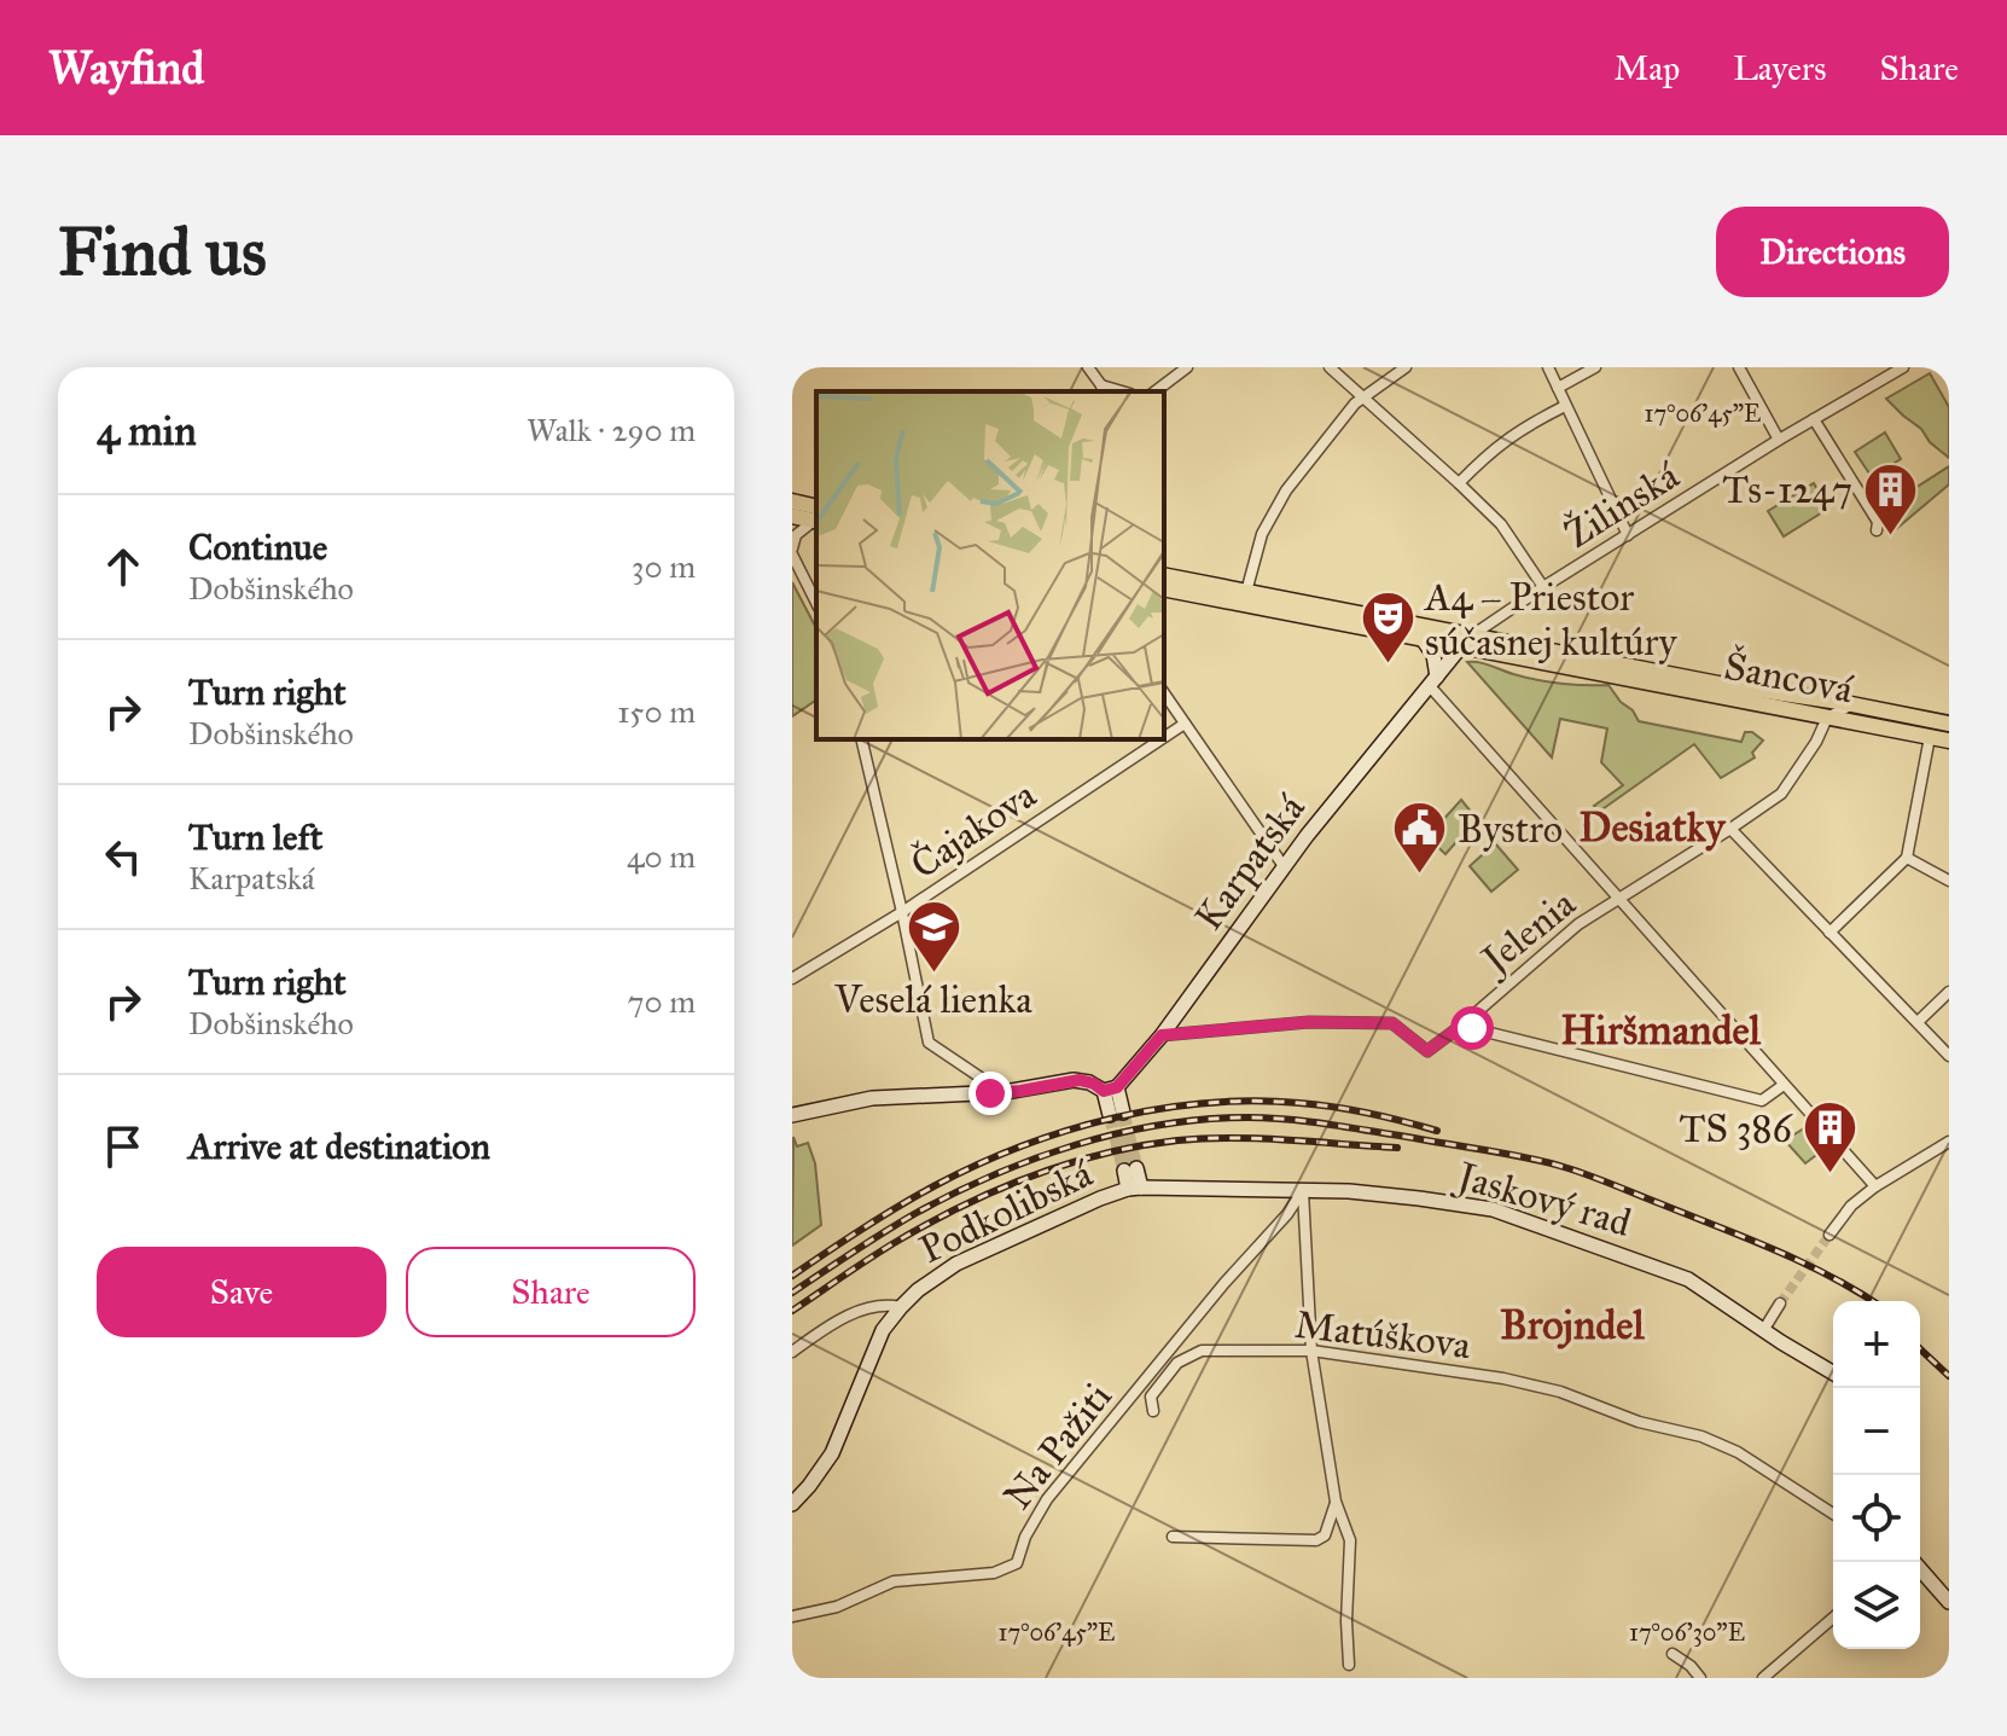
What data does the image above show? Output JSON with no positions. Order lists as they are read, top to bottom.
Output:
{
  "streets": {
    "main road": ["Šancová"],
    "street": [
      "Žilinská",
      "Čajakova",
      "Karpatská",
      "Jelenia",
      "Jaskový rad",
      "Podkolibská",
      "Matúškova",
      "Na Pažiti"
    ]
  },
  "crossings": [
    ["Žilinská", "Šancová"],
    ["Žilinská", "Karpatská"],
    ["Šancová", "Karpatská"],
    ["Šancová", "Jelenia"],
    ["Karpatská", "Jelenia"],
    ["Jaskový rad", "Podkolibská"],
    ["Jaskový rad", "Na Pažiti"]
  ],
  "districts": ["Desiatky", "Hiršmandel", "Brojndel"],
  "places": {
    "building": ["Ts-1247", "TS 386"],
    "theatre": ["A4 – Priestor súčasnej kultúry"],
    "public building": ["Bystro"],
    "school or university": ["Veselá lienka"]
  },
  "page": {
    "header": "Wayfind",
    "nav": ["Map", "Layers", "Share"],
    "buttons": [
      "Directions",
      ["Save", "Share"]
    ],
    "title": "Find us",
    "heading": ["4 min", "Walk · 290 m"],
    "list": [
      ["Continue", "Dobšinského", "30 m"],
      ["Turn right", "Dobšinského", "150 m"],
      ["Turn left", "Karpatská", "40 m"],
      ["Turn right", "Dobšinského", "70 m"],
      "Arrive at destination"
    ],
    "map_buttons": ["+", "−"]
  },
  "coordinates": ["17°06'45\"E", "17°06'30\"E"]
}
